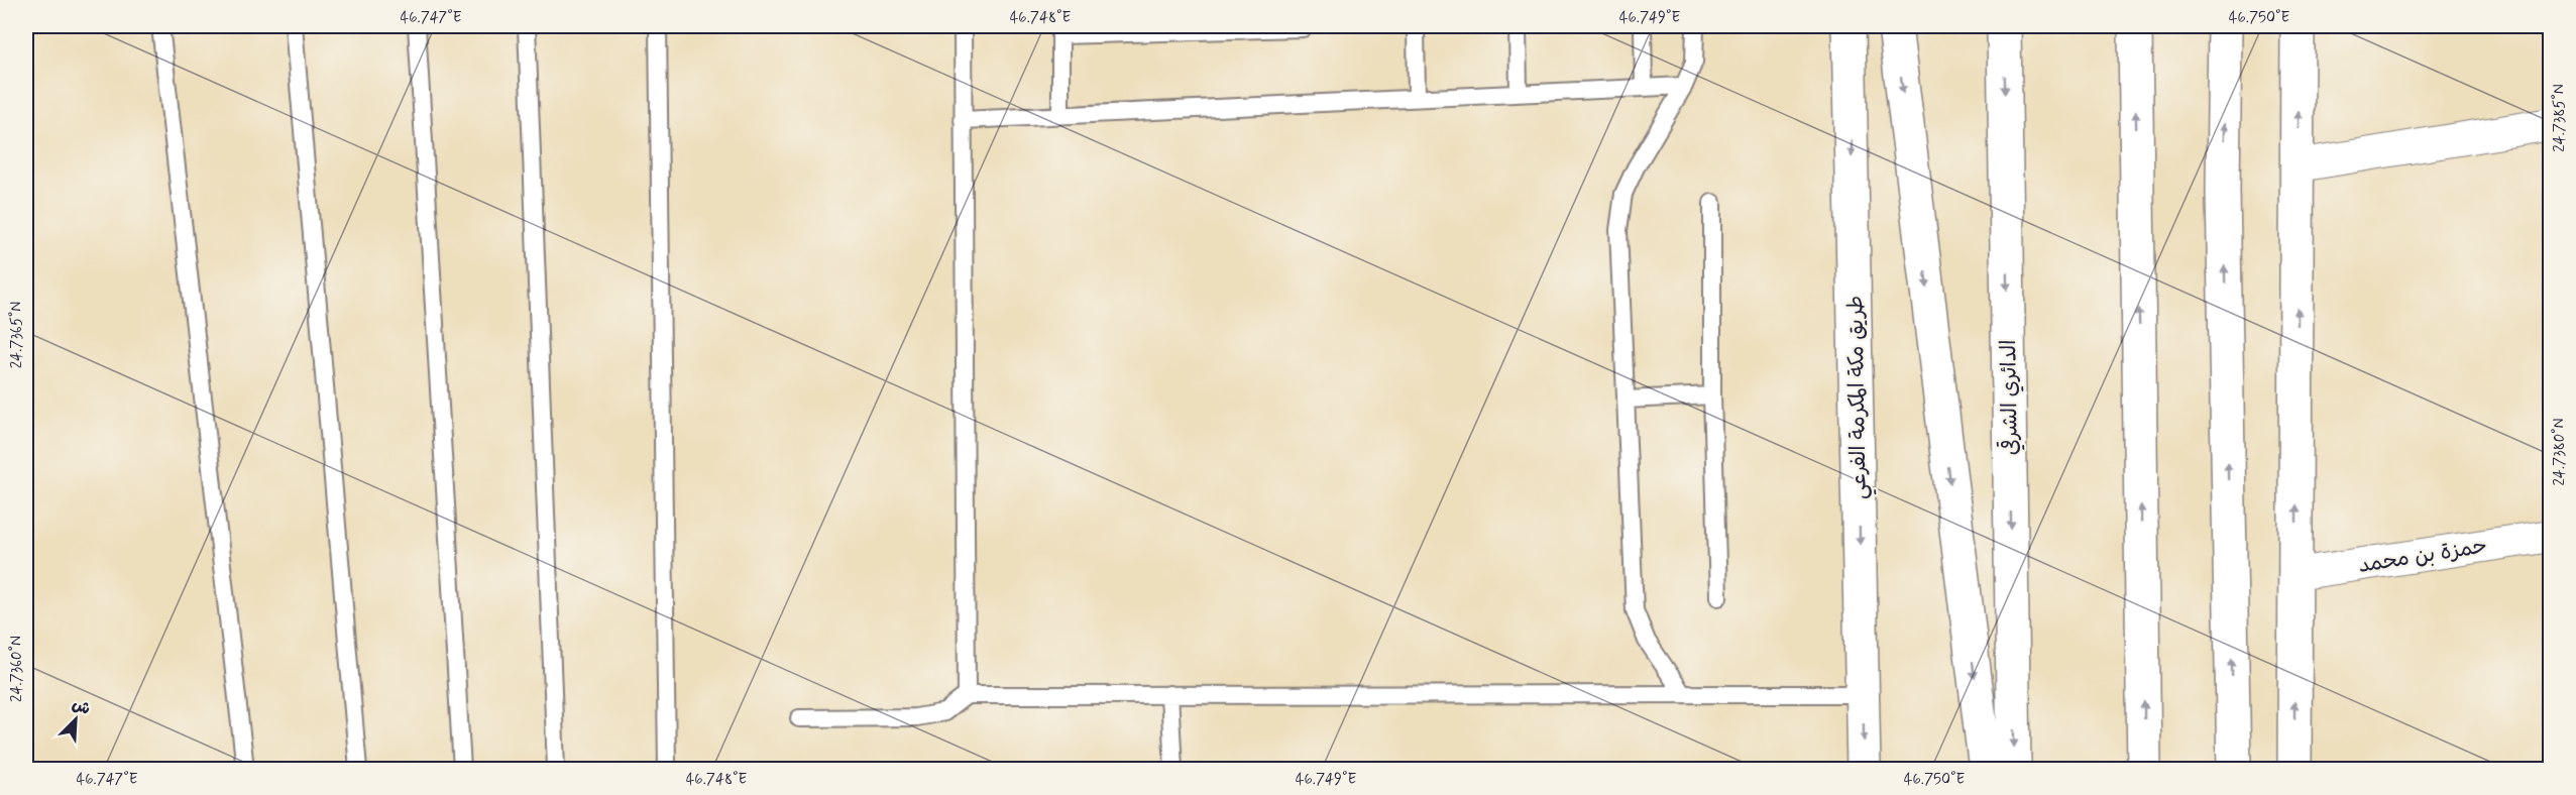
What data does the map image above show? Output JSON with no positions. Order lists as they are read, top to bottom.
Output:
{
  "streets": {
    "main road": ["طريق مكة المكرمة الفرعي", "الدائري الشرقي"],
    "street": ["حمزة بن محمد"]
  },
  "north": "top right",
  "coordinates": [
    "46.747°E",
    "46.748°E",
    "46.749°E",
    "46.750°E",
    "24.7385°N",
    "24.7365°N",
    "24.7380°N",
    "24.7360°N"
  ]
}
